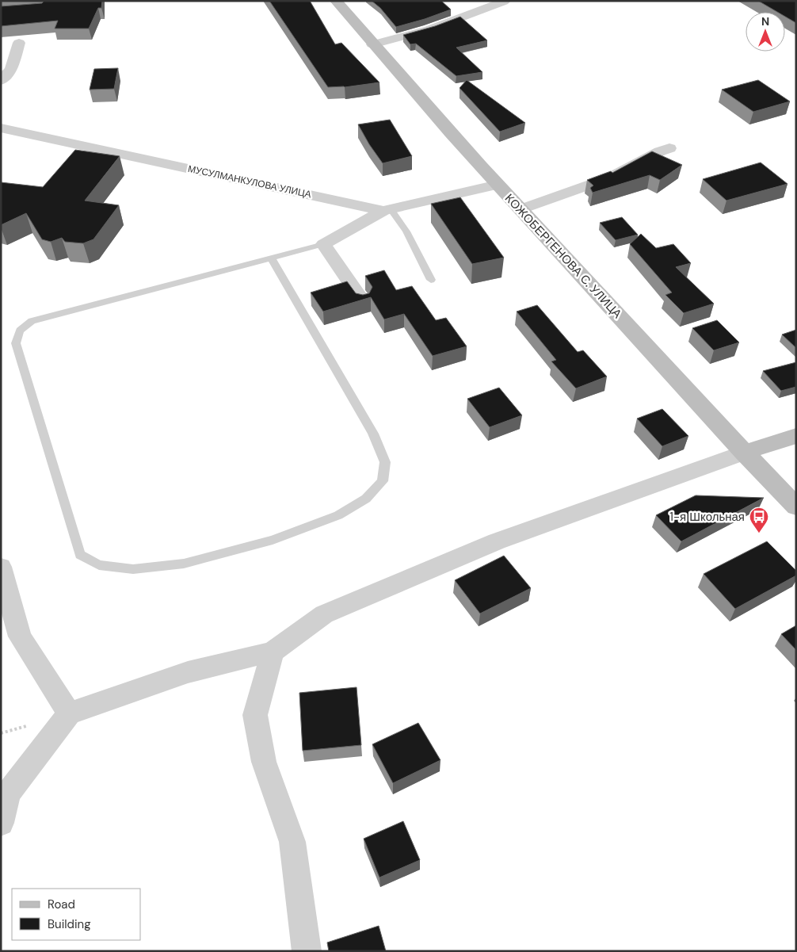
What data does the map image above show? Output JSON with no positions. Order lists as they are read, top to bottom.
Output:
{
  "streets": {
    "main road": ["КОЖОБЕРГЕНОВА С. УЛИЦА"],
    "street": ["МУСУЛМАНКУЛОВА УЛИЦА"]
  },
  "crossings": [
    ["МУСУЛМАНКУЛОВА УЛИЦА", "КОЖОБЕРГЕНОВА С. УЛИЦА"]
  ],
  "places": {
    "bus stop": ["1-я Школьная"]
  },
  "legend": ["Road", "Building"],
  "north": "top"
}
